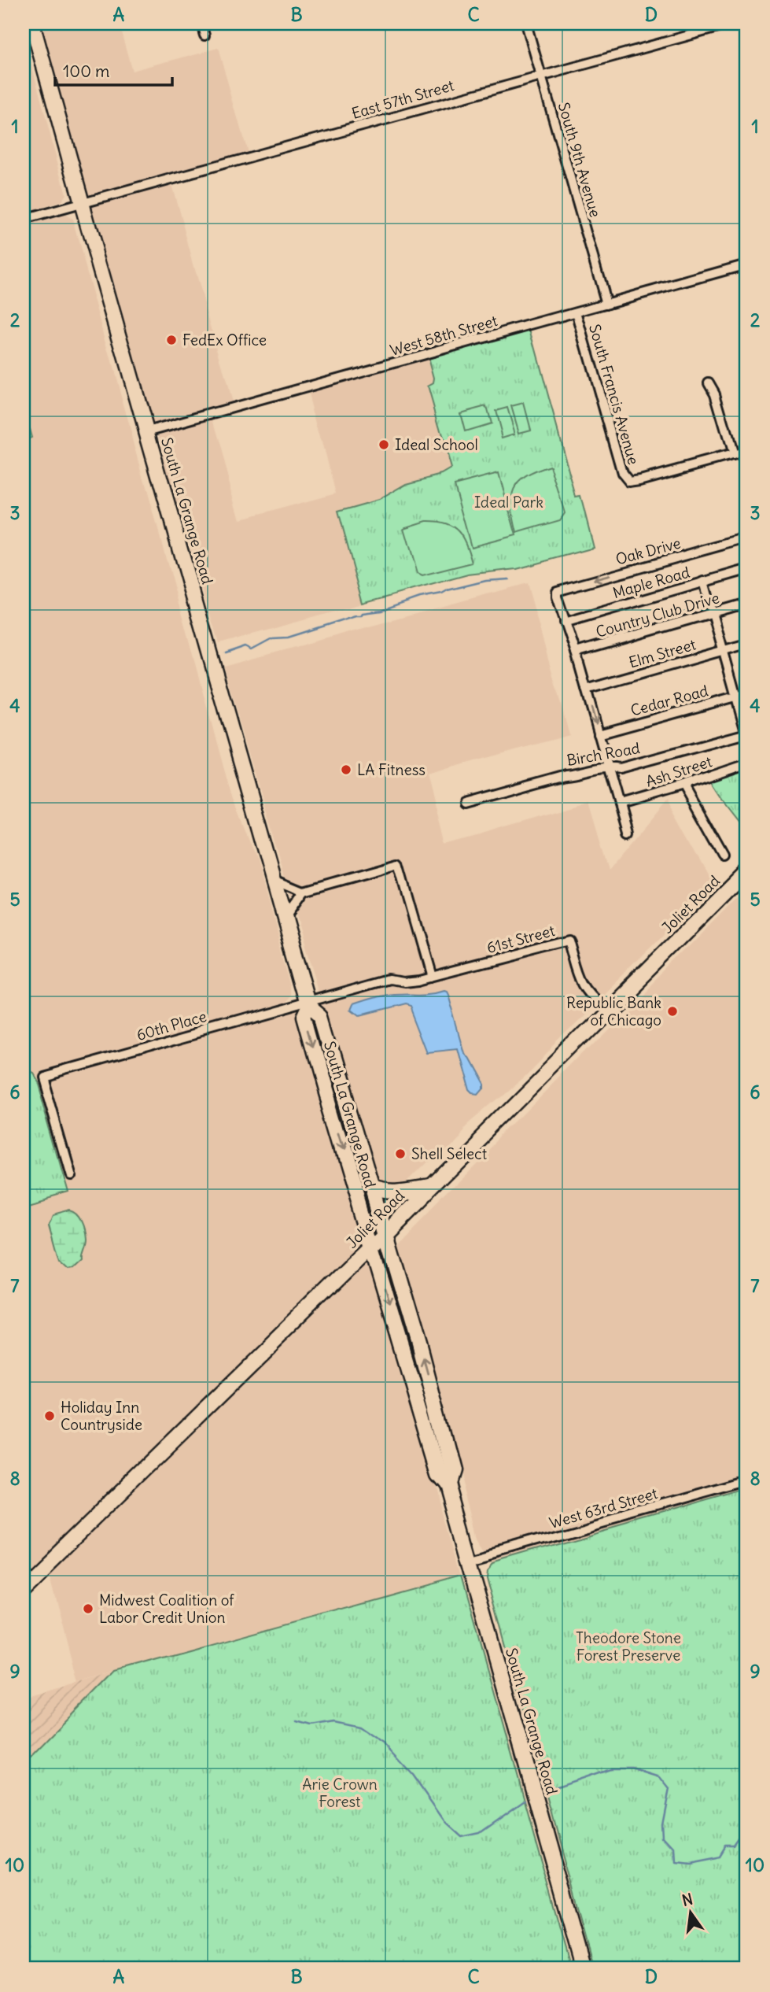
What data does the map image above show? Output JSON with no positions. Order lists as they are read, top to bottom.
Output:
{
  "streets": {
    "main road": ["South La Grange Road", "Joliet Road"],
    "street": [
      "East 57th Street",
      "South 9th Avenue",
      "West 58th Street",
      "South Francis Avenue",
      "Oak Drive",
      "Maple Road",
      "Country Club Drive",
      "Elm Street",
      "Cedar Road",
      "Birch Road",
      "Ash Street",
      "61st Street",
      "60th Place",
      "West 63rd Street"
    ]
  },
  "crossings": [
    ["East 57th Street", "South 9th Avenue"],
    ["East 57th Street", "South La Grange Road"],
    ["South 9th Avenue", "West 58th Street"],
    ["West 58th Street", "South Francis Avenue"],
    ["West 58th Street", "South La Grange Road"],
    ["South La Grange Road", "Joliet Road"],
    ["South La Grange Road", "61st Street"],
    ["South La Grange Road", "60th Place"],
    ["South La Grange Road", "West 63rd Street"],
    ["Oak Drive", "Maple Road"],
    ["Joliet Road", "61st Street"],
    ["61st Street", "60th Place"]
  ],
  "one_way": ["Oak Drive"],
  "parks": ["Ideal Park", "Theodore Stone Forest Preserve", "Arie Crown Forest"],
  "places": [
    "FedEx Office",
    "Ideal School",
    "LA Fitness",
    "Republic Bank of Chicago",
    "Shell Select",
    "Holiday Inn Countryside",
    "Midwest Coalition of Labor Credit Union"
  ],
  "scale_bar": "100 m",
  "north": "top",
  "grid": {
    "columns": [
      "A",
      "B",
      "C",
      "D"
    ],
    "rows": [
      "1",
      "2",
      "3",
      "4",
      "5",
      "6",
      "7",
      "8",
      "9",
      "10"
    ]
  }
}
